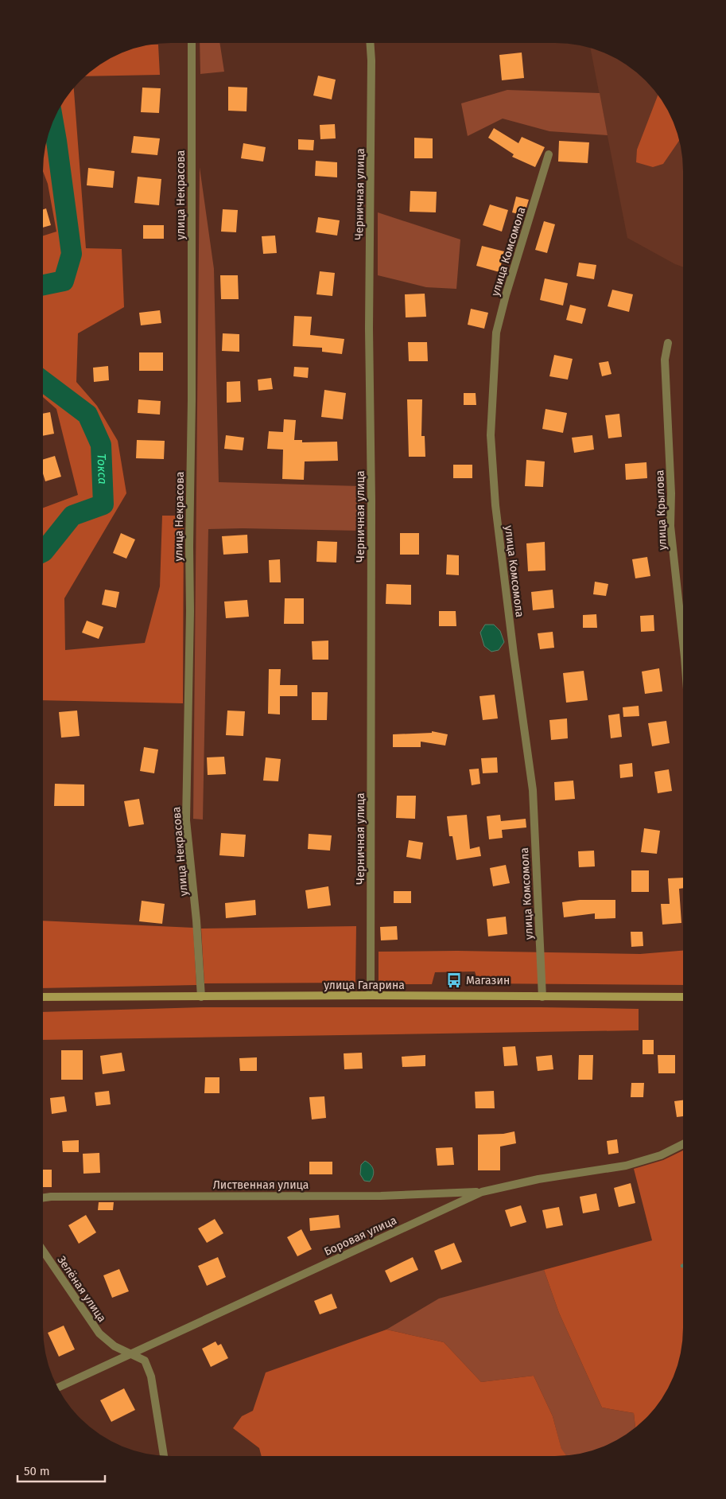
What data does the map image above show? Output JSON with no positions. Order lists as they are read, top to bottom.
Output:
{
  "streets": {
    "main road": ["улица Гагарина"],
    "street": [
      "Черничная улица",
      "улица Некрасова",
      "улица Комсомола",
      "улица Крылова",
      "Лиственная улица",
      "Боровая улица",
      "Зелёная улица"
    ]
  },
  "crossings": [
    ["Черничная улица", "улица Гагарина"],
    ["улица Некрасова", "улица Гагарина"],
    ["улица Комсомола", "улица Гагарина"],
    ["Лиственная улица", "Боровая улица"],
    ["Боровая улица", "Зелёная улица"]
  ],
  "water": ["Токса"],
  "places": {
    "bus stop": ["Магазин"]
  },
  "scale_bar": "50 m"
}
